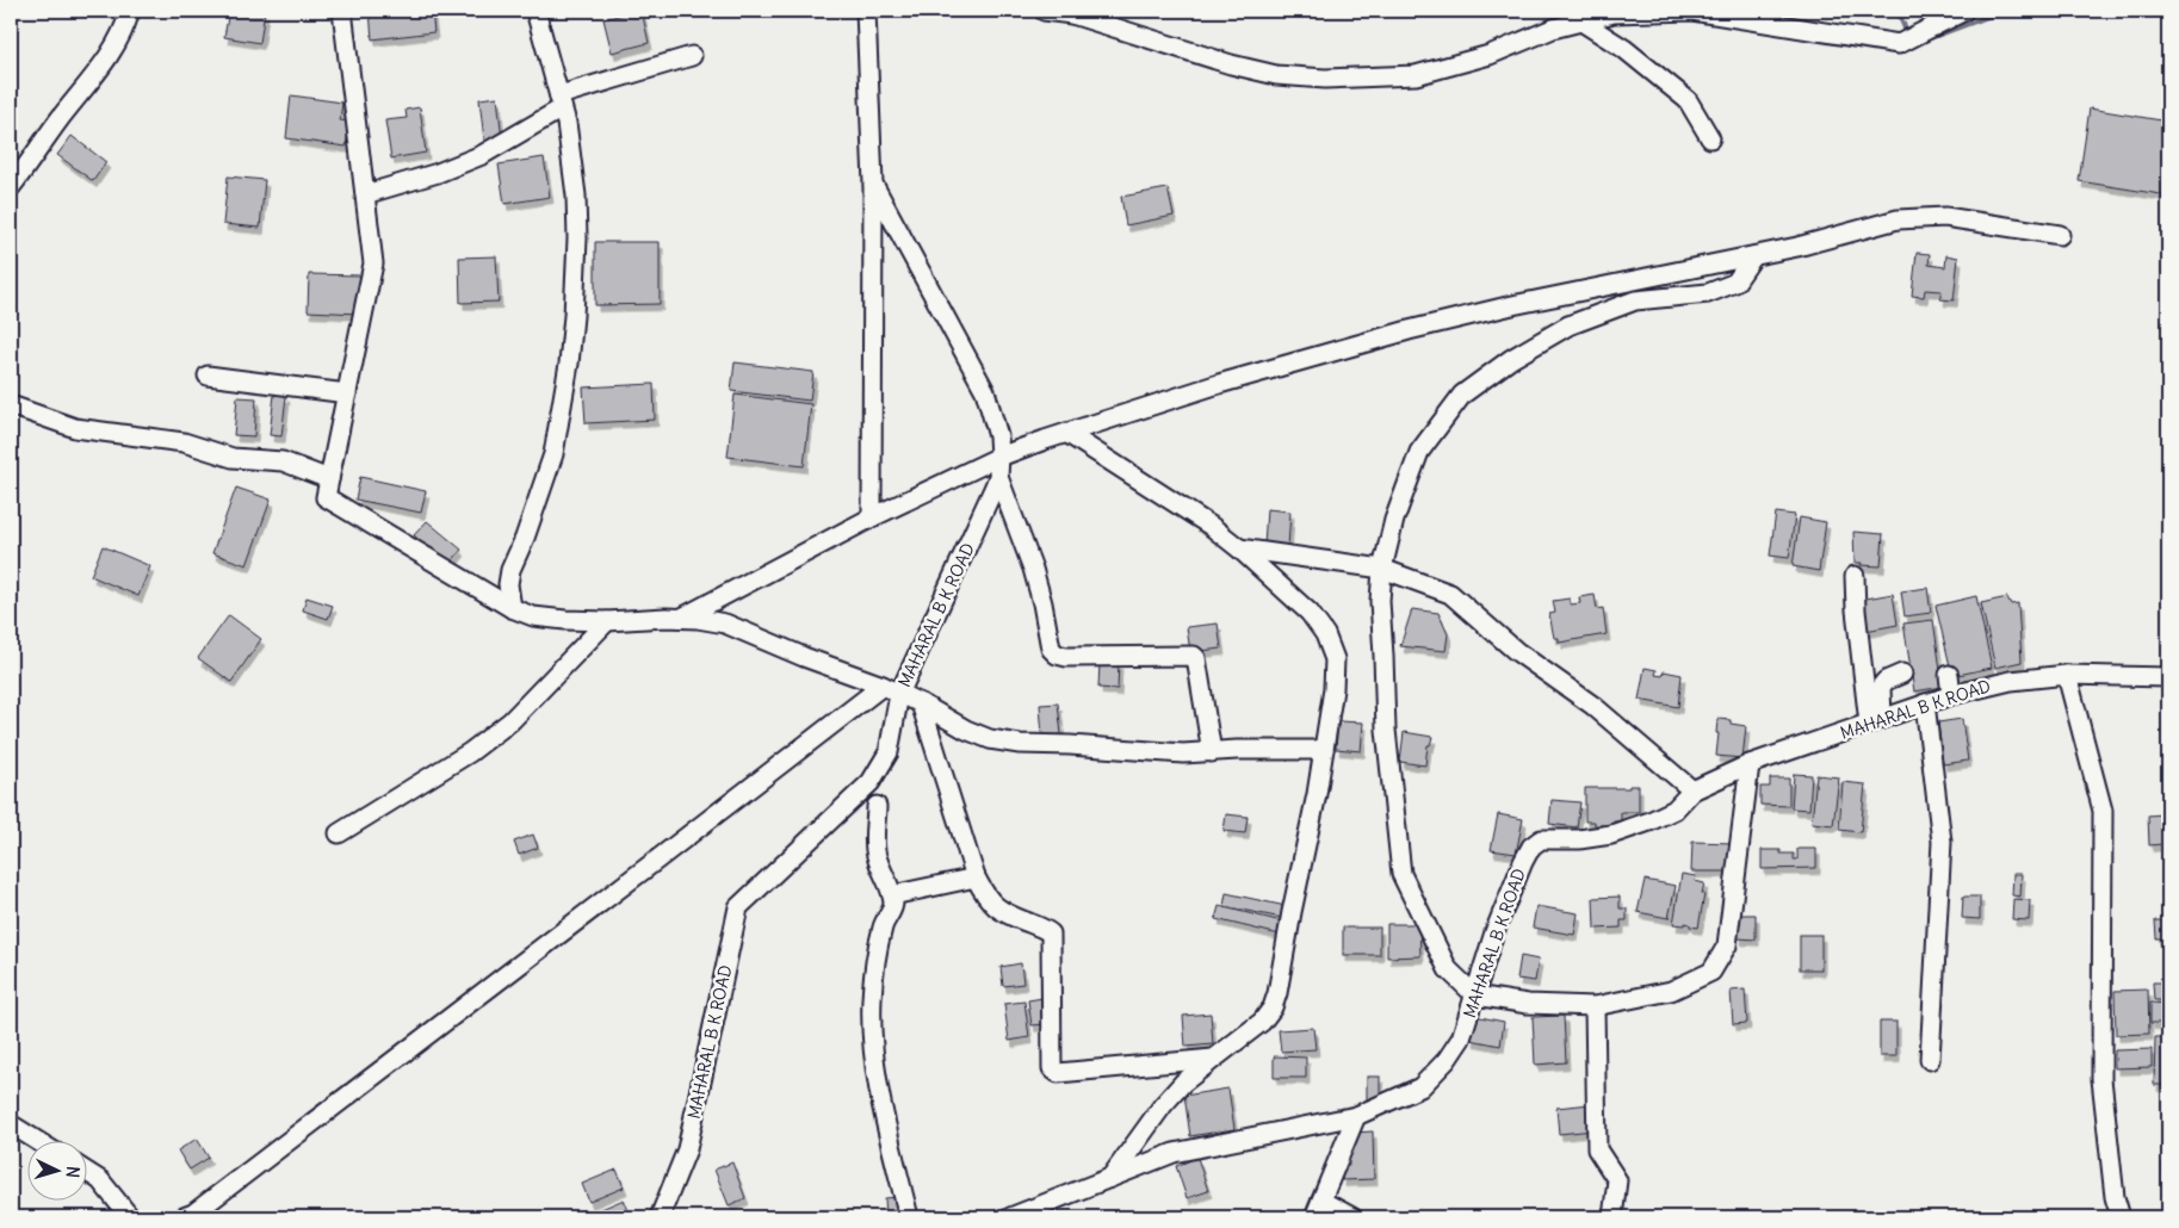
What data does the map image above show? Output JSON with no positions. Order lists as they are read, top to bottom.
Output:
{
  "streets": {
    "street": ["MAHARAL B K ROAD"]
  },
  "north": "right"
}
